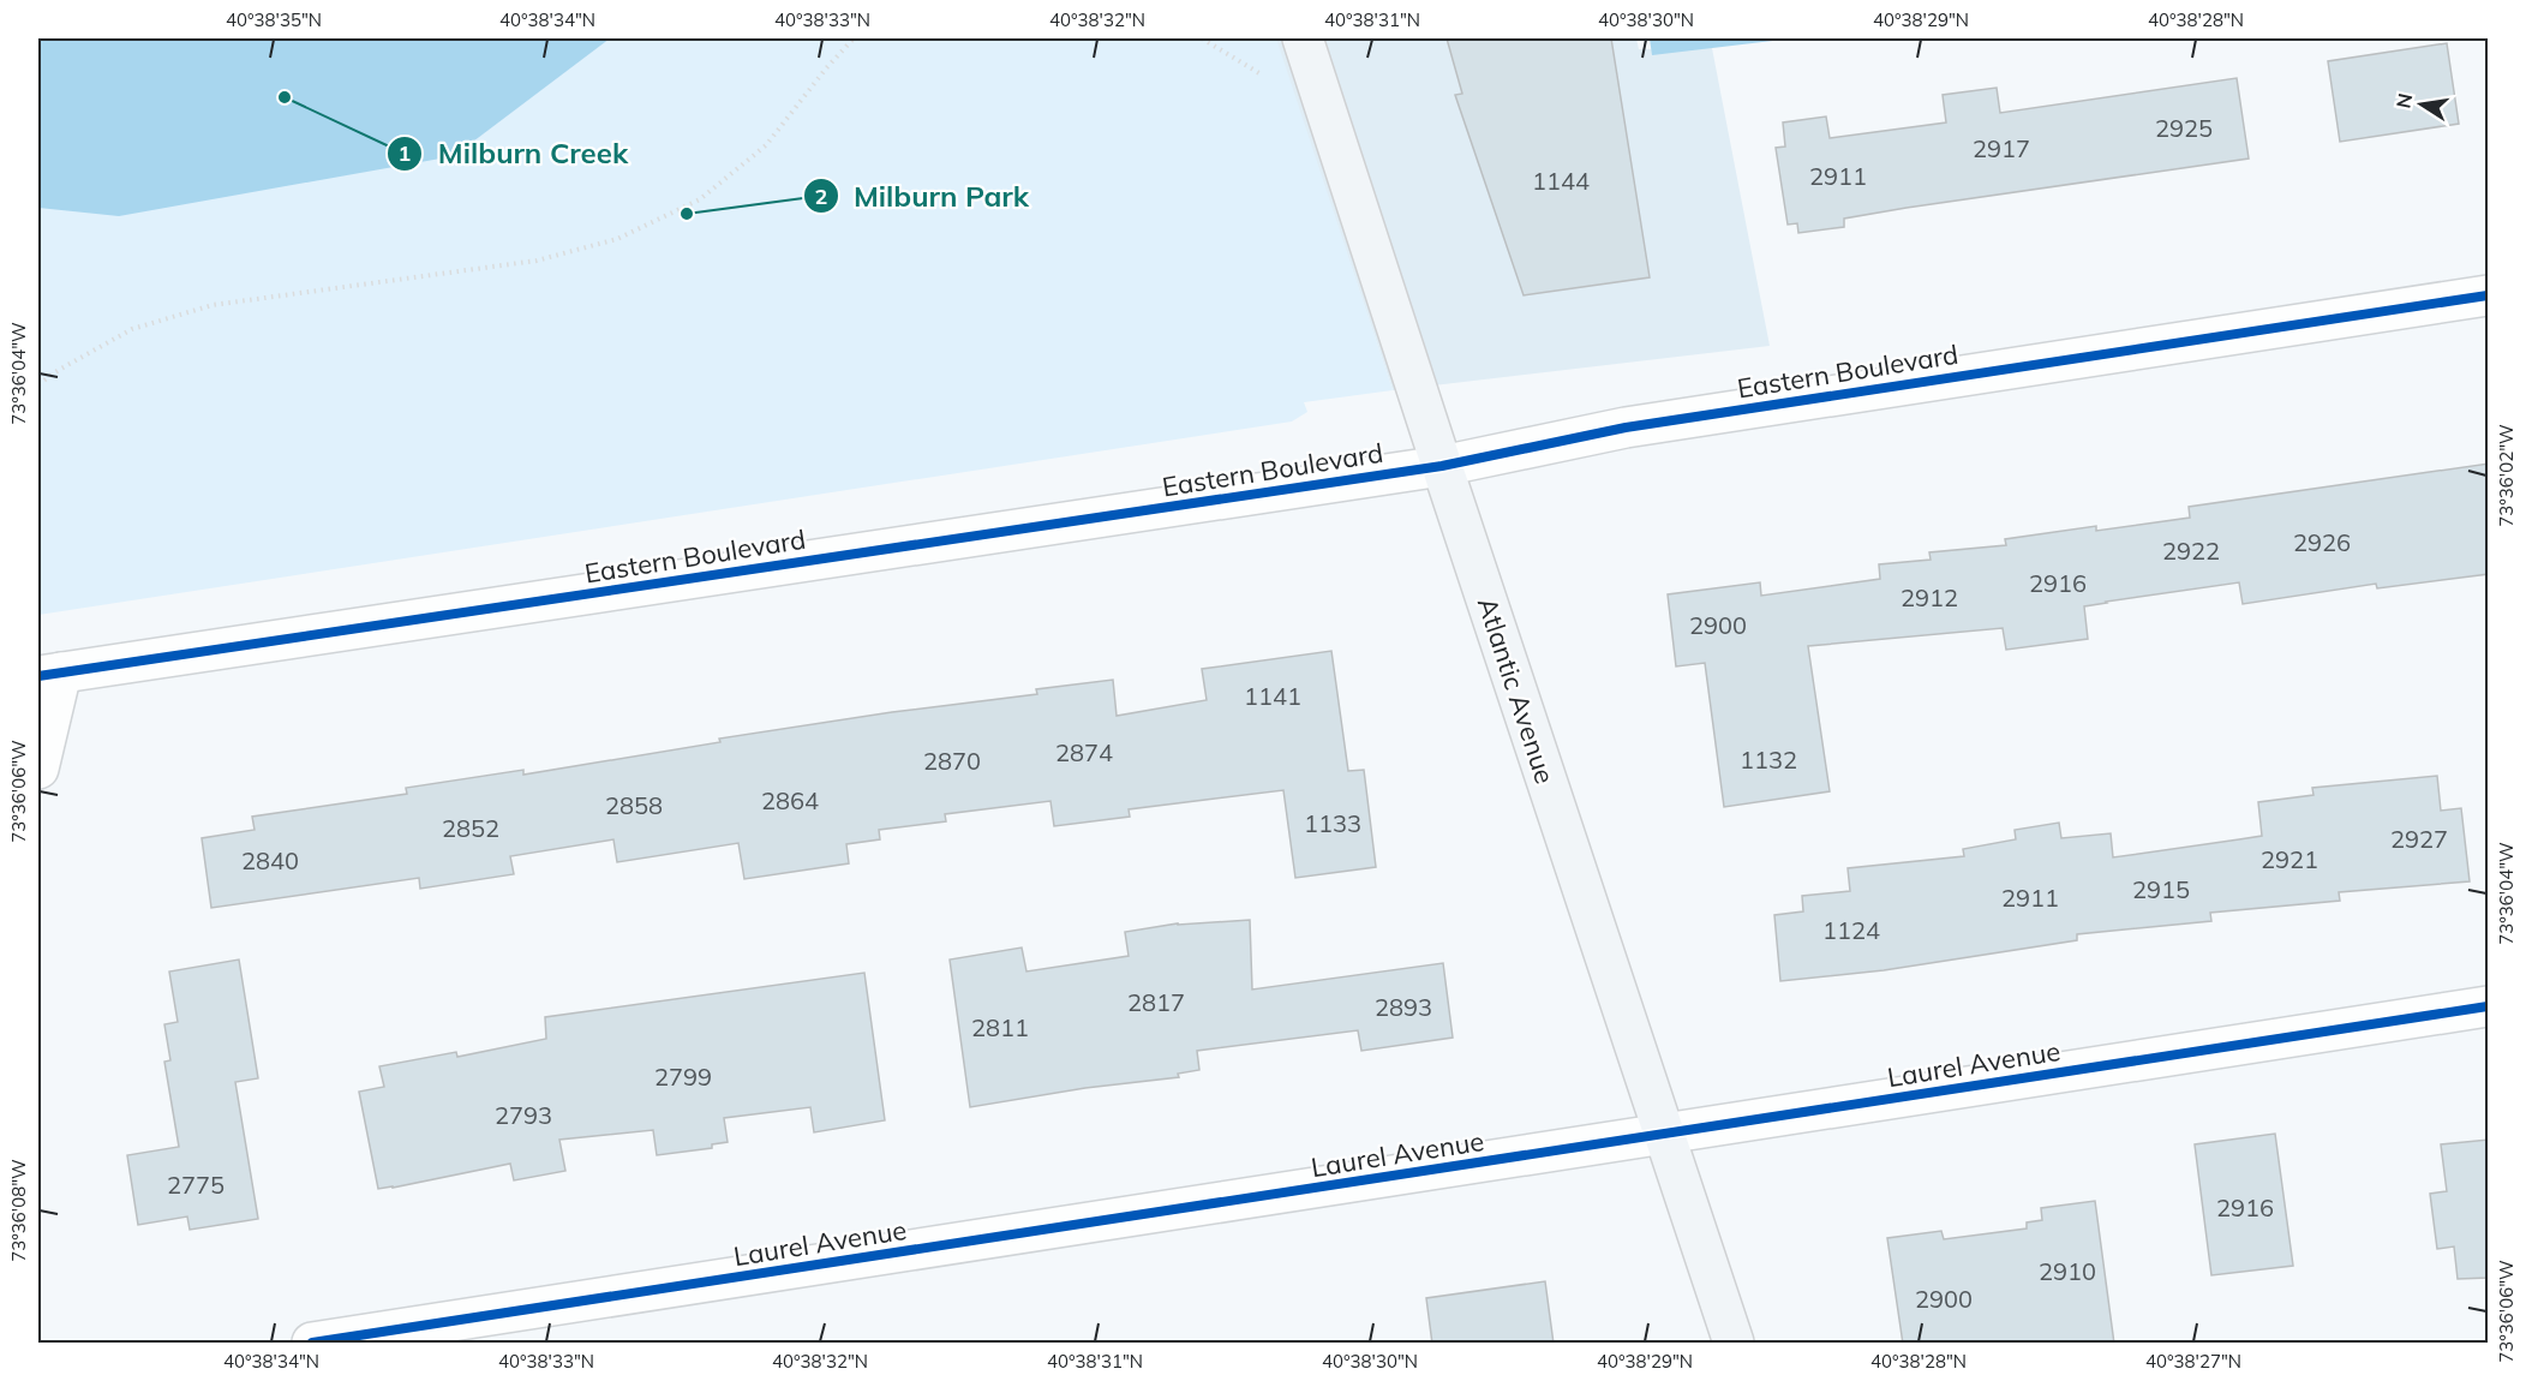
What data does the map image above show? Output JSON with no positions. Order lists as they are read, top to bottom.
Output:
{
  "streets": {
    "main road": ["Atlantic Avenue"],
    "street": ["Eastern Boulevard", "Laurel Avenue"]
  },
  "crossings": [
    ["Eastern Boulevard", "Atlantic Avenue"],
    ["Atlantic Avenue", "Laurel Avenue"]
  ],
  "places": ["Milburn Creek", "Milburn Park"],
  "house_numbers": [
    "2925",
    "2917",
    "2911",
    "1144",
    "2926",
    "2922",
    "2916",
    "2912",
    "2900",
    "1141",
    "2874",
    "1132",
    "2870",
    "2864",
    "2858",
    "1133",
    "2852",
    "2927",
    "2921",
    "2840",
    "2915",
    "2911",
    "1124",
    "2817",
    "2893",
    "2811",
    "2799",
    "2793",
    "2775",
    "2916",
    "2910",
    "2900"
  ],
  "north": "left",
  "coordinates": [
    "40°38'35\"N",
    "40°38'34\"N",
    "40°38'33\"N",
    "40°38'32\"N",
    "40°38'31\"N",
    "40°38'30\"N",
    "40°38'29\"N",
    "40°38'28\"N",
    "73°36'04\"W",
    "73°36'02\"W",
    "73°36'06\"W",
    "73°36'08\"W",
    "40°38'27\"N"
  ]
}
